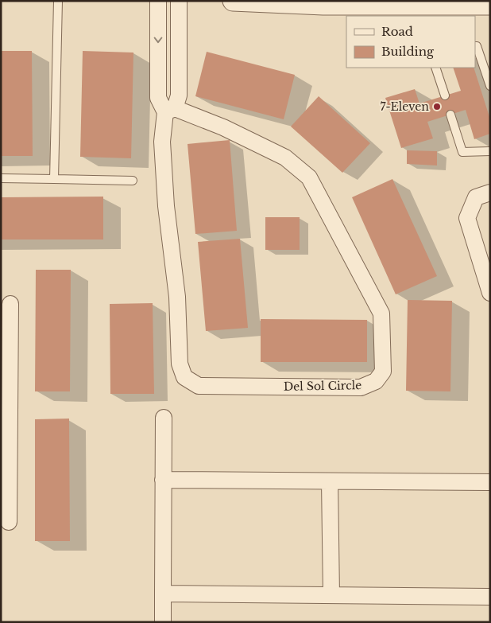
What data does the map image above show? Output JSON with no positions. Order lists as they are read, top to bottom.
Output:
{
  "streets": {
    "street": ["Del Sol Circle"]
  },
  "places": ["7-Eleven"],
  "legend": ["Road", "Building"]
}
